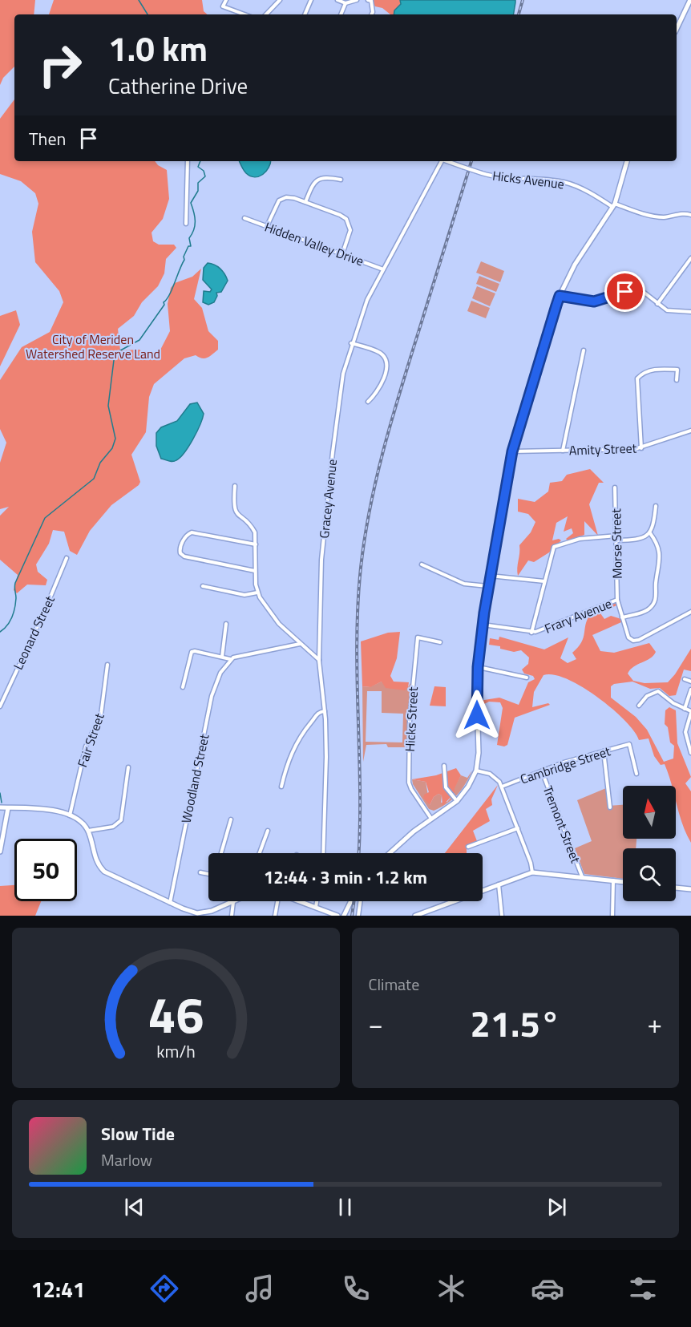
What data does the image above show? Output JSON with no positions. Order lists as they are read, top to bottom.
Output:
{
  "streets": {
    "street": [
      "Hicks Avenue",
      "Hidden Valley Drive",
      "Amity Street",
      "Gracey Avenue",
      "Morse Street",
      "Frary Avenue",
      "Leonard Street",
      "Hicks Street",
      "Fair Street",
      "Cambridge Street",
      "Woodland Street",
      "Tremont Street"
    ]
  },
  "crossings": [
    ["Hidden Valley Drive", "Gracey Avenue"],
    ["Morse Street", "Frary Avenue"],
    ["Cambridge Street", "Tremont Street"]
  ],
  "parks": ["City of Meriden Watershed Reserve Land"],
  "north": "top",
  "page": {
    "turn": ["1.0 km", "Catherine Drive"],
    "then": "Then",
    "limit": "50",
    "trip": "12:44 · 3 min · 1.2 km",
    "tile": "Climate",
    "heat": ["−", "21.5°", "+"],
    "song": ["Slow Tide", "Marlow"],
    "tabs": "12:41",
    "gauge": ["46", "km/h"]
  }
}
